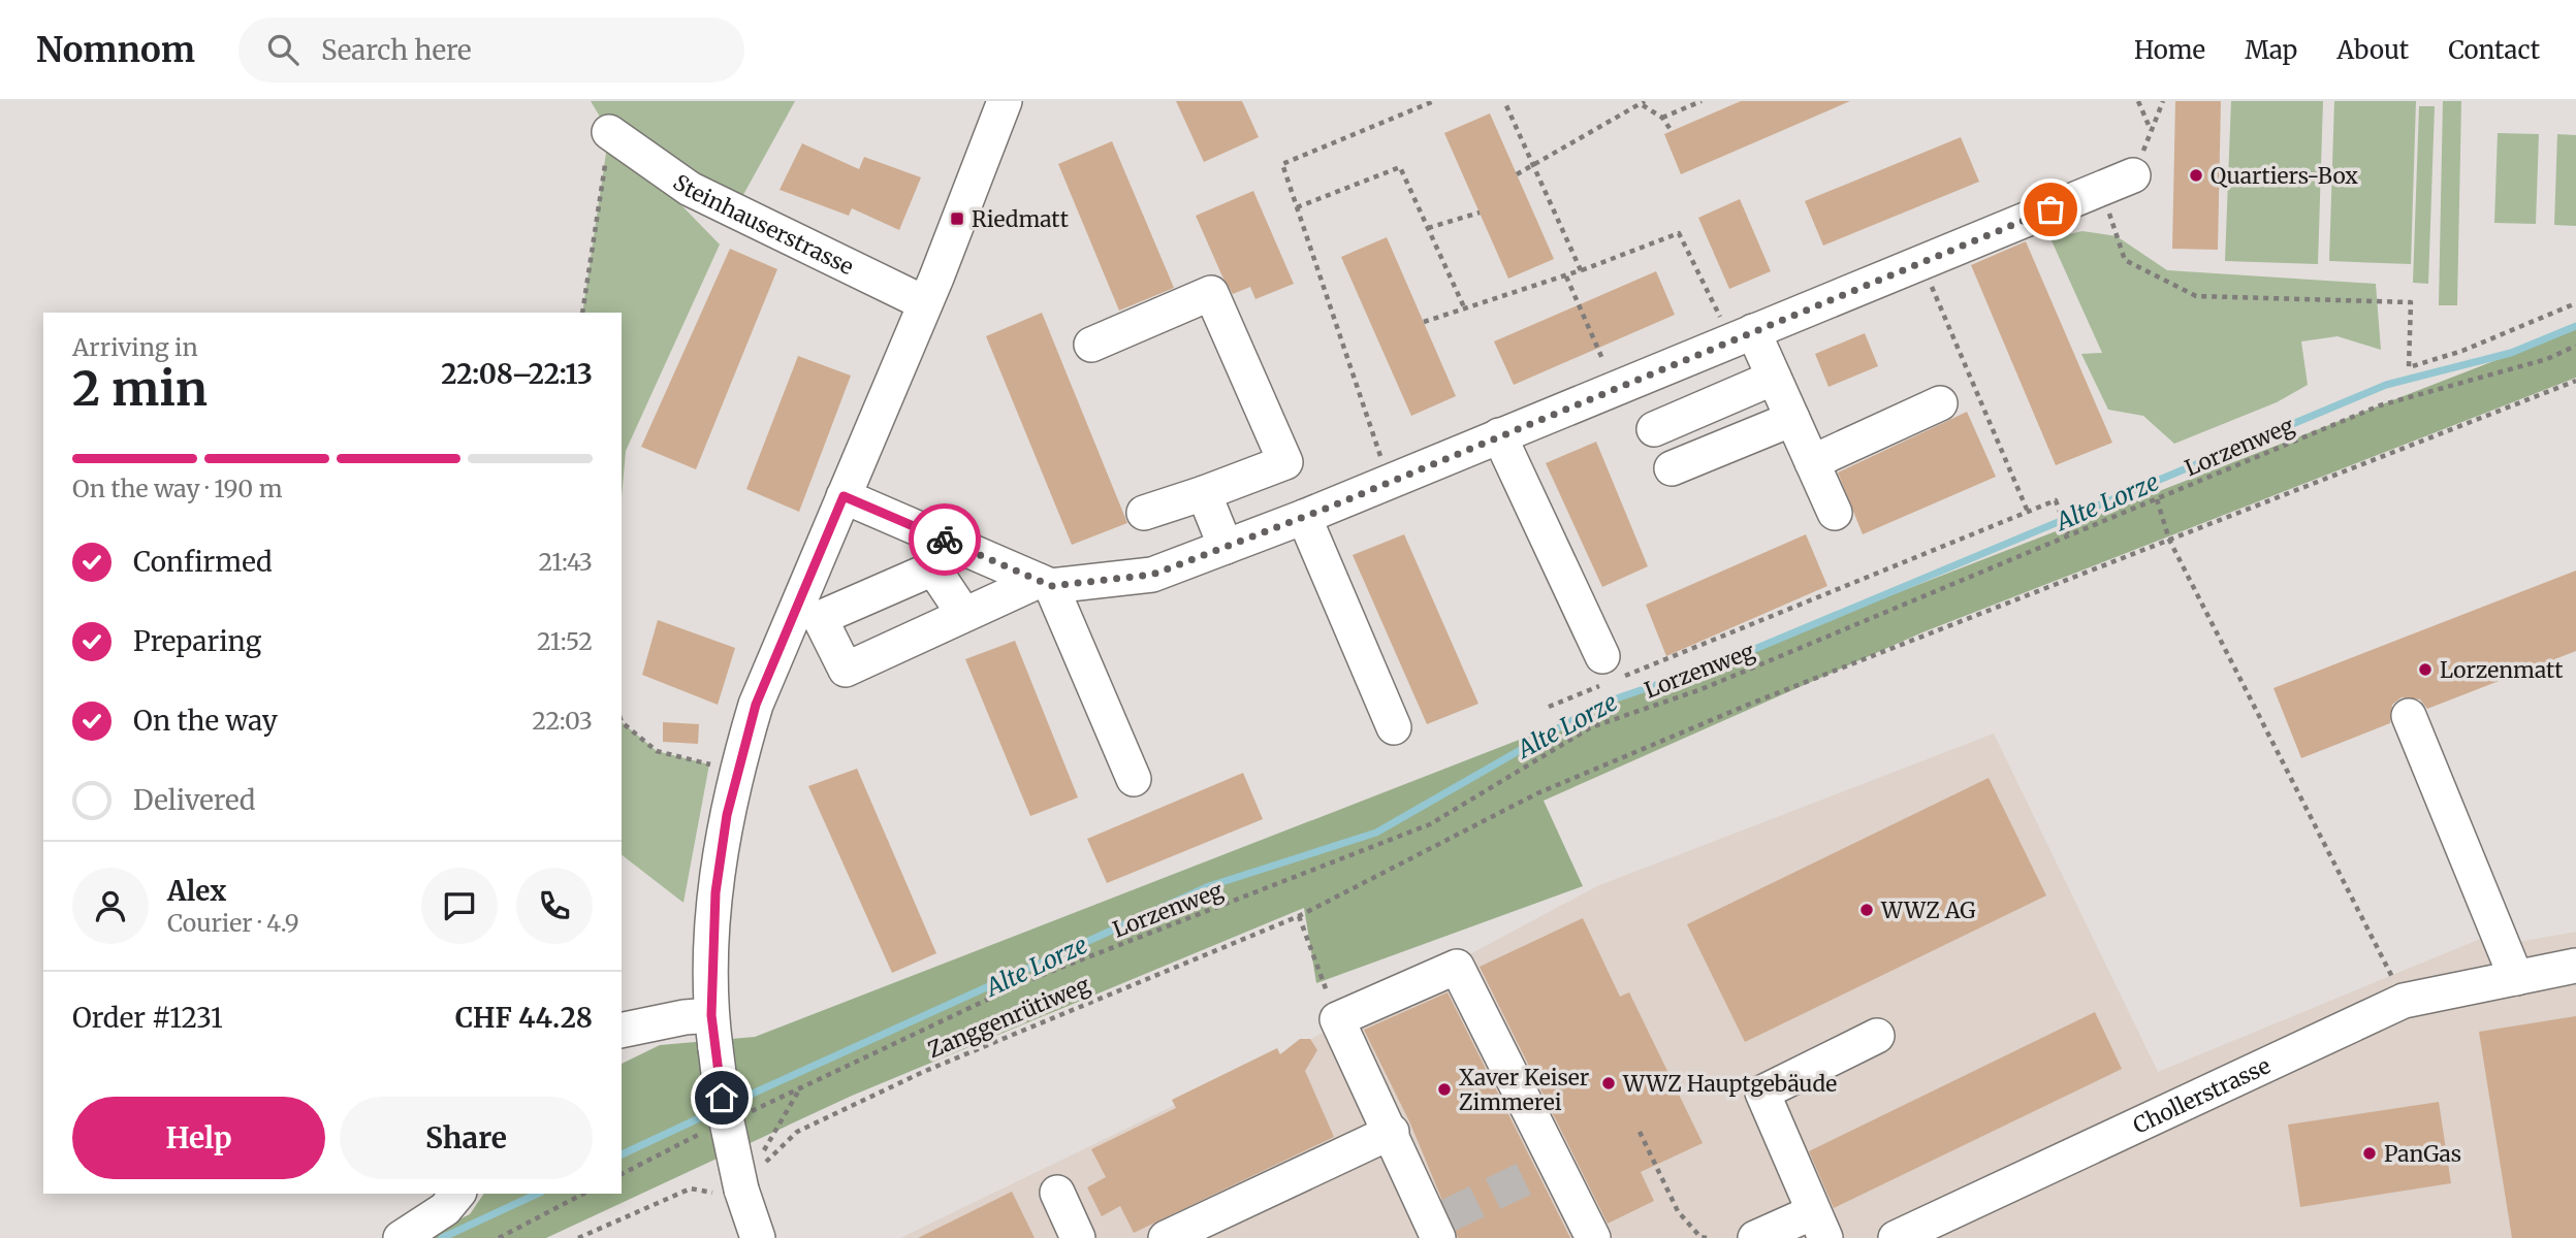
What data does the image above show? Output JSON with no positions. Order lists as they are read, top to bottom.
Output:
{
  "streets": {
    "street": ["Steinhauserstrasse", "Chollerstrasse"],
    "path": ["Lorzenweg", "Zanggenrütiweg"]
  },
  "crossings": [
    ["Lorzenweg", "Zanggenrütiweg"]
  ],
  "water": ["Alte Lorze"],
  "places": {
    "other": [
      "Quartiers-Box",
      "Lorzenmatt",
      "WWZ AG",
      "WWZ Hauptgebäude",
      "Xaver Keiser Zimmerei",
      "PanGas"
    ],
    "transit": ["Riedmatt"]
  },
  "page": {
    "header": "Nomnom",
    "search": "Search here",
    "nav": [
      "Home",
      "Map",
      "About",
      "Contact"
    ],
    "heading": ["2 min", "Arriving in", "22:08–22:13"],
    "panel": [
      "Alex",
      "Courier · 4.9",
      "Order #1231",
      "CHF 44.28"
    ],
    "bar": "On the way · 190 m",
    "list": [
      ["Confirmed", "21:43"],
      ["Preparing", "21:52"],
      ["On the way", "22:03"],
      "Delivered"
    ],
    "buttons": ["Help", "Share"]
  }
}
